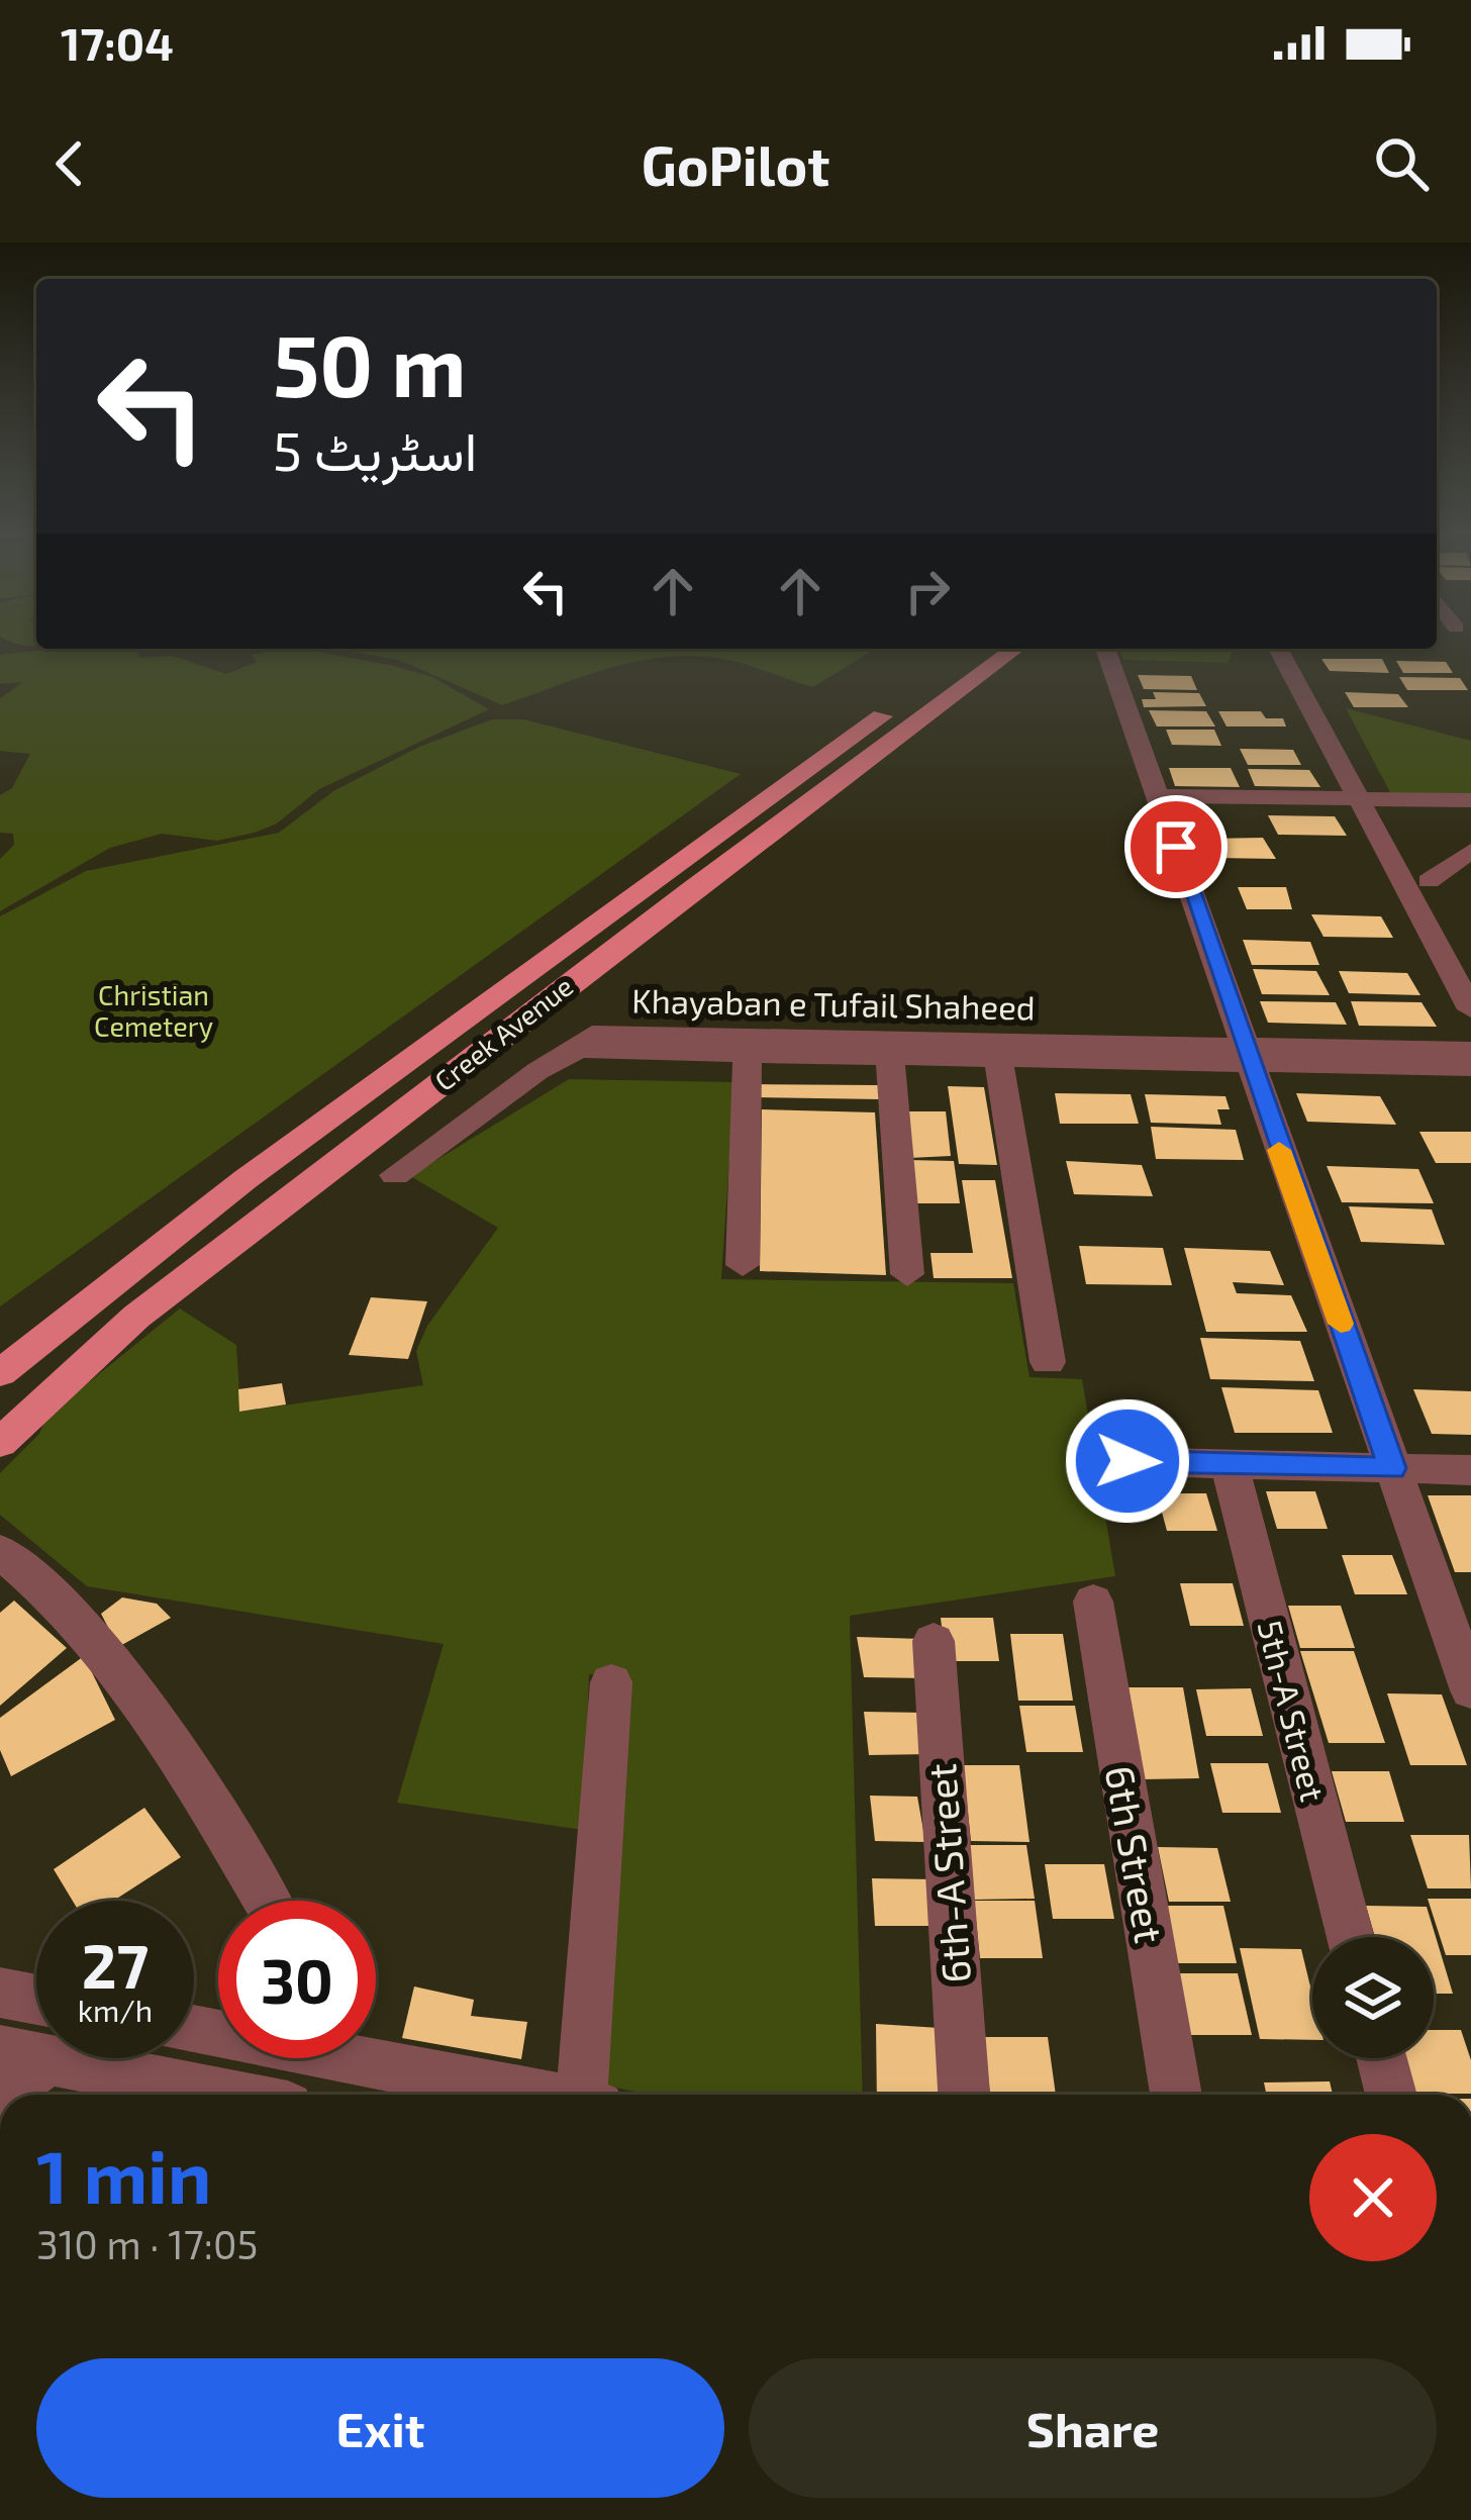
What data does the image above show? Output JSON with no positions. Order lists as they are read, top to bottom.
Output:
{
  "streets": {
    "main road": ["Creek Avenue"],
    "street": [
      "Khayaban e Tufail Shaheed",
      "5th-A Street",
      "6th Street",
      "6th-A Street"
    ]
  },
  "parks": ["Christian Cemetery"],
  "page": {
    "status": "17:04",
    "header": "GoPilot",
    "turn": ["50 m", "اسٹریٹ 5"],
    "speed": "27 km/h",
    "limit": "30",
    "heading": ["1 min", "310 m · 17:05"],
    "buttons": ["Exit", "Share"]
  }
}
